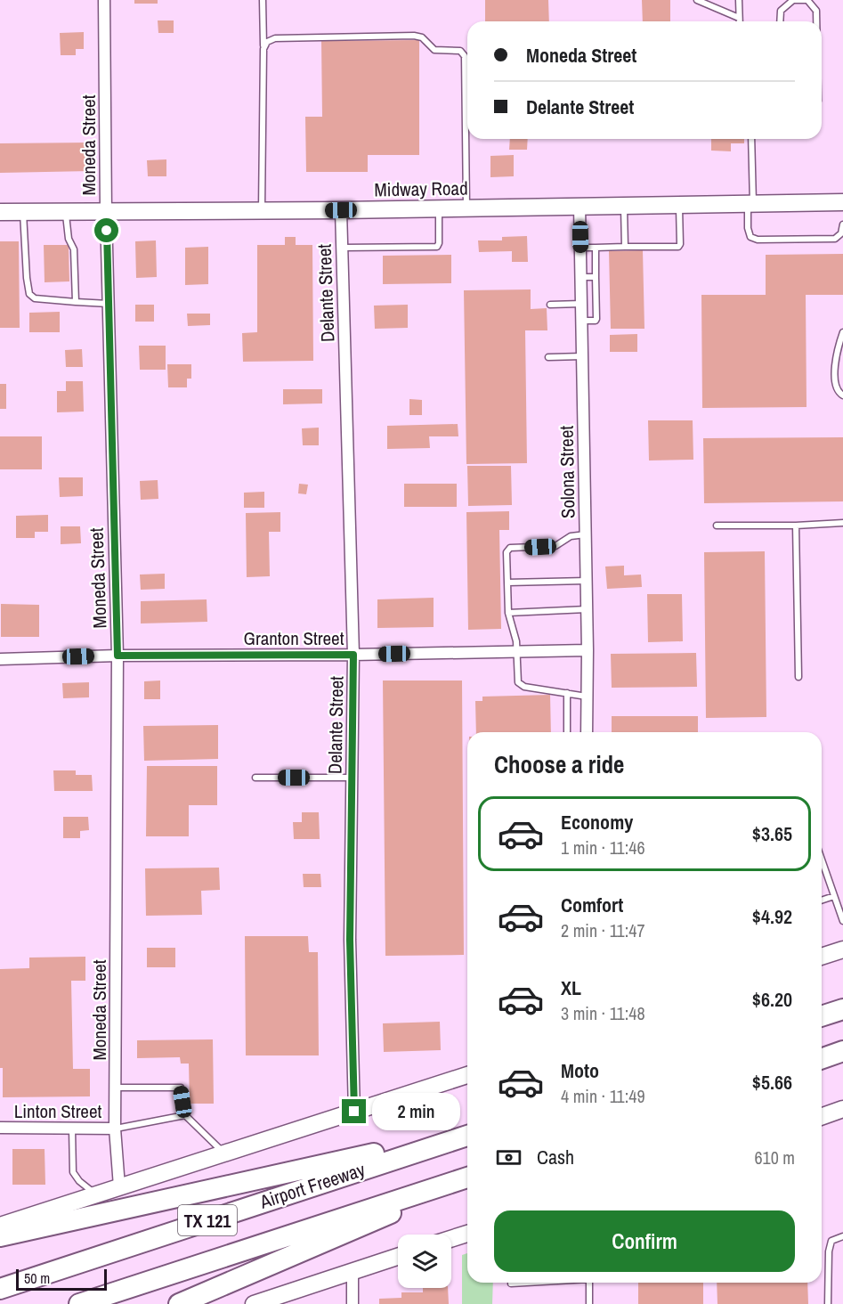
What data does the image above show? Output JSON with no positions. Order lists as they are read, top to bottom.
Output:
{
  "streets": {
    "highway": ["Airport Freeway", "TX 121"],
    "main road": ["Midway Road"],
    "street": [
      "Moneda Street",
      "Delante Street",
      "Solona Street",
      "Granton Street",
      "Linton Street"
    ]
  },
  "crossings": [
    ["Moneda Street", "Midway Road"],
    ["Moneda Street", "Granton Street"],
    ["Moneda Street", "Linton Street"],
    ["Midway Road", "Delante Street"],
    ["Midway Road", "Solona Street"],
    ["Delante Street", "Granton Street"],
    ["Solona Street", "Granton Street"]
  ],
  "scale_bar": "50 m",
  "page": {
    "banner": ["Moneda Street", "Delante Street"],
    "heading": "Choose a ride",
    "list": [
      {
        "name": "Economy",
        "note": "1 min · 11:46",
        "value": "$3.65"
      },
      {
        "name": "Comfort",
        "note": "2 min · 11:47",
        "value": "$4.92"
      },
      {
        "name": "XL",
        "note": "3 min · 11:48",
        "value": "$6.20"
      },
      {
        "name": "Moto",
        "note": "4 min · 11:49",
        "value": "$5.66"
      }
    ],
    "bubble": "2 min",
    "pay": ["Cash", "610 m"],
    "buttons": "Confirm",
    "scale": "50 m"
  }
}
